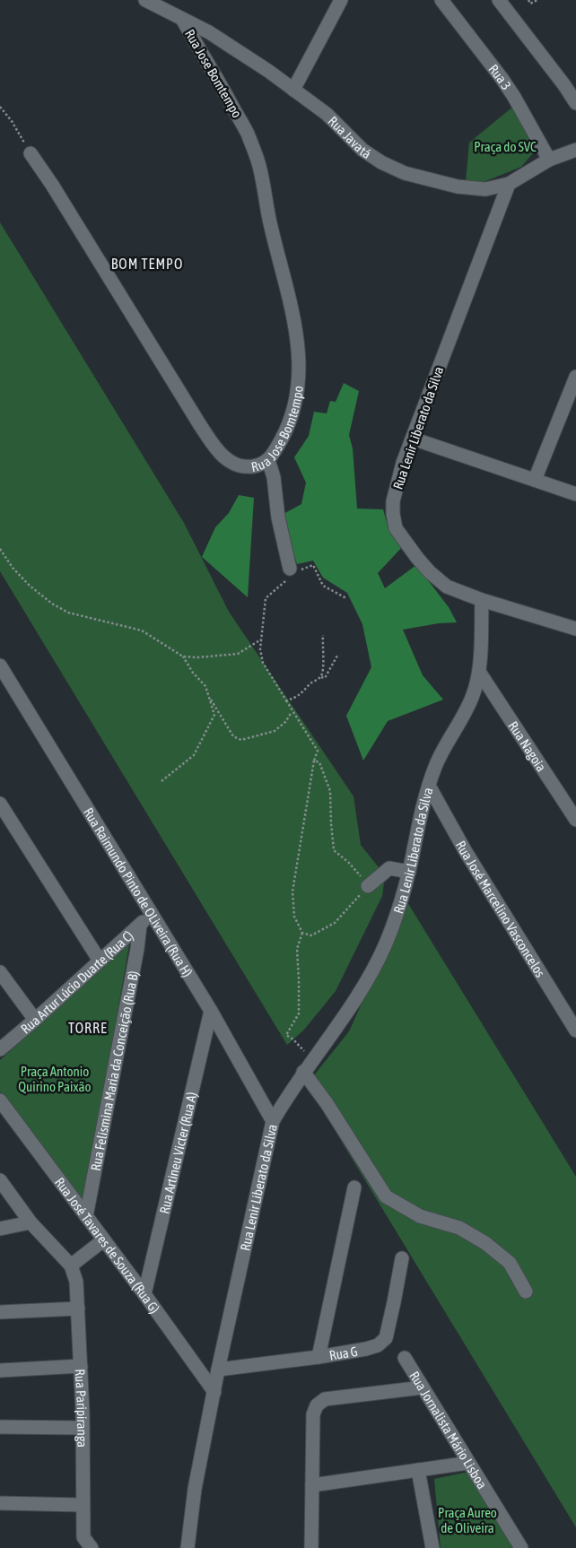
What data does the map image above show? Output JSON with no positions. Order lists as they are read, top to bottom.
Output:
{
  "streets": {
    "street": [
      "Rua Jose Bomtempo",
      "Rua 3",
      "Rua Javatá",
      "Rua Lenir Liberato da Silva",
      "Rua Nagoia",
      "Rua Raimundo Pinto de OLiveira (Rua H)",
      "Rua José Marcelino Vasconcelos",
      "Rua Artur Lúcio Duarte (Rua C)",
      "Rua Felismina Maria da Conceição (Rua B)",
      "Rua Artineu Victer (Rua A)",
      "Rua José Tavares de Souza (Rua G)",
      "Rua G",
      "Rua Paripiranga",
      "Rua Jornalista Mário Lisboa"
    ]
  },
  "crossings": [
    ["Rua Jose Bomtempo", "Rua Javatá"],
    ["Rua 3", "Rua Javatá"],
    ["Rua Javatá", "Rua Lenir Liberato da Silva"],
    ["Rua Lenir Liberato da Silva", "Rua Nagoia"],
    ["Rua Lenir Liberato da Silva", "Rua Raimundo Pinto de OLiveira (Rua H)"],
    ["Rua Lenir Liberato da Silva", "Rua José Marcelino Vasconcelos"],
    ["Rua Lenir Liberato da Silva", "Rua José Tavares de Souza (Rua G)"],
    ["Rua Lenir Liberato da Silva", "Rua G"],
    ["Rua Raimundo Pinto de OLiveira (Rua H)", "Rua Artur Lúcio Duarte (Rua C)"],
    ["Rua Raimundo Pinto de OLiveira (Rua H)", "Rua Artineu Victer (Rua A)"],
    ["Rua Artur Lúcio Duarte (Rua C)", "Rua Felismina Maria da Conceição (Rua B)"],
    ["Rua Felismina Maria da Conceição (Rua B)", "Rua José Tavares de Souza (Rua G)"],
    ["Rua Artineu Victer (Rua A)", "Rua José Tavares de Souza (Rua G)"]
  ],
  "districts": ["BOM TEMPO", "TORRE"],
  "parks": ["Praça do SVC", "Praça Antonio Quirino Paixão", "Praça Aureo de Oliveira"]
}
